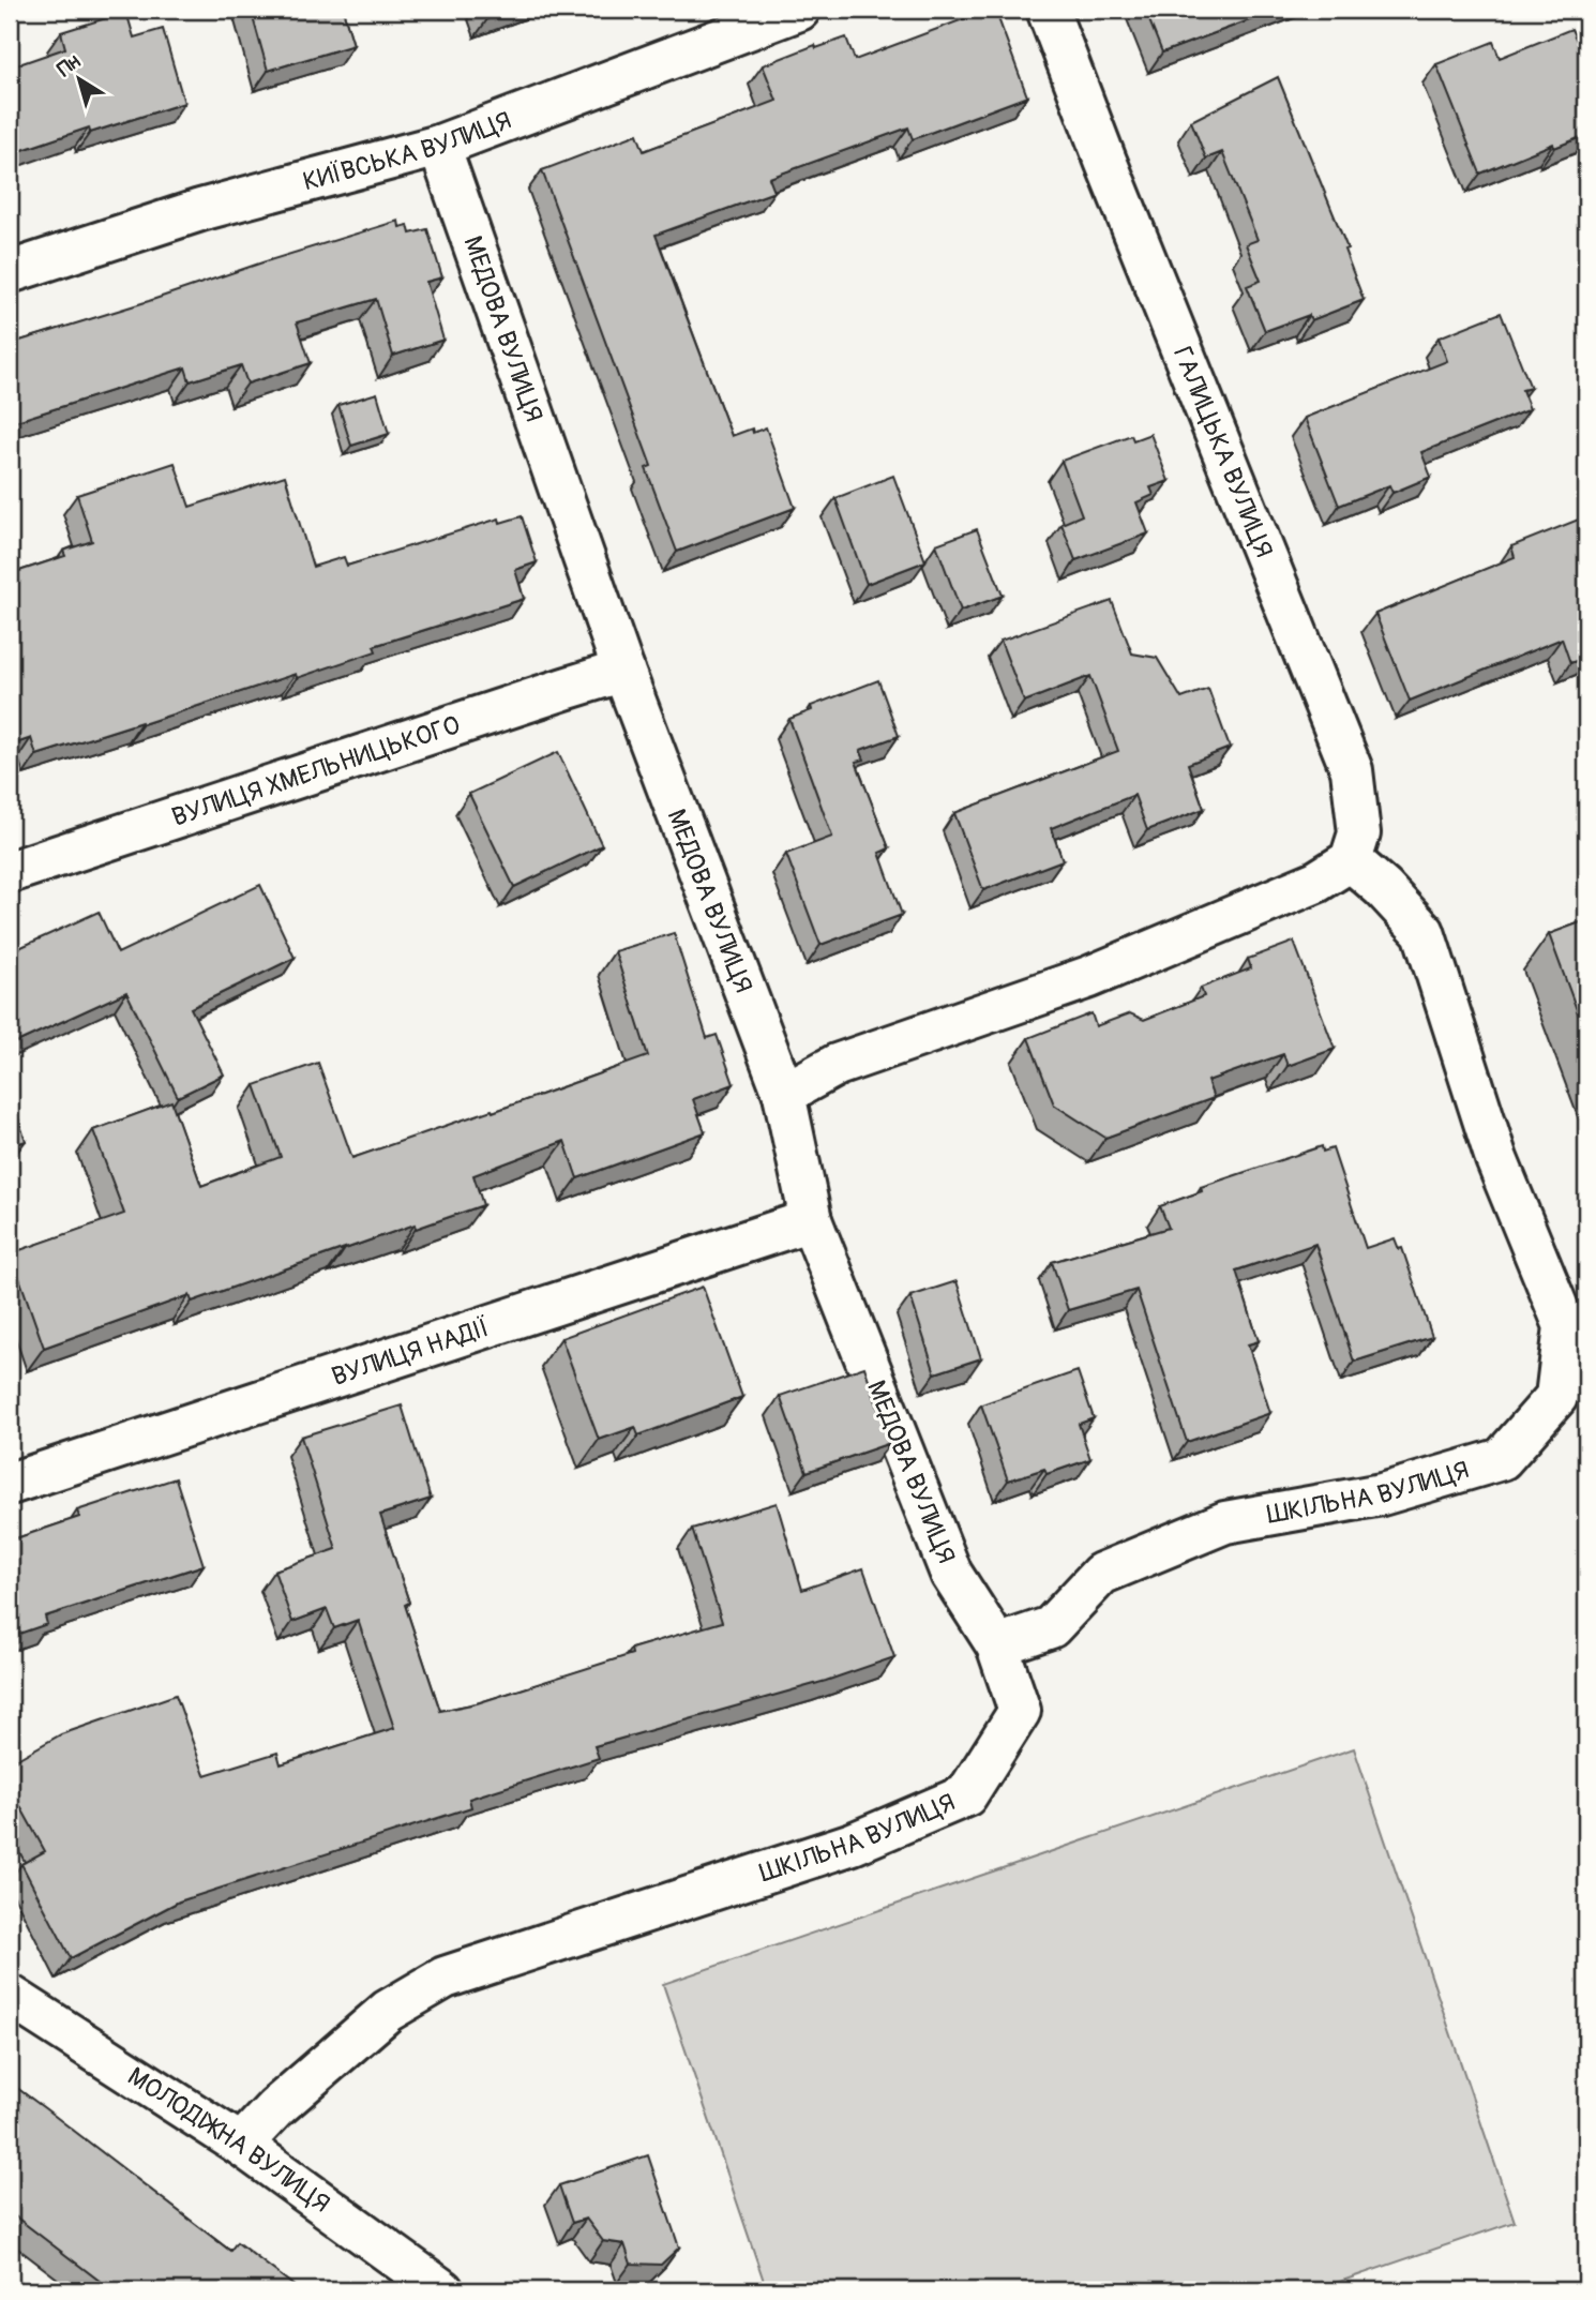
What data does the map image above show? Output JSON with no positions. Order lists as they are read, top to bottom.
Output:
{
  "streets": {
    "street": [
      "КИЇВСЬКА ВУЛИЦЯ",
      "МЕДОВА ВУЛИЦЯ",
      "ГАЛИЦЬКА ВУЛИЦЯ",
      "ВУЛИЦЯ ХМЕЛЬНИЦЬКОГО",
      "ВУЛИЦЯ НАДІЇ",
      "ШКІЛЬНА ВУЛИЦЯ",
      "МОЛОДІЖНА ВУЛИЦЯ"
    ]
  },
  "crossings": [
    ["КИЇВСЬКА ВУЛИЦЯ", "МЕДОВА ВУЛИЦЯ"],
    ["МЕДОВА ВУЛИЦЯ", "ВУЛИЦЯ ХМЕЛЬНИЦЬКОГО"],
    ["МЕДОВА ВУЛИЦЯ", "ВУЛИЦЯ НАДІЇ"],
    ["МЕДОВА ВУЛИЦЯ", "ШКІЛЬНА ВУЛИЦЯ"],
    ["ГАЛИЦЬКА ВУЛИЦЯ", "ШКІЛЬНА ВУЛИЦЯ"],
    ["ШКІЛЬНА ВУЛИЦЯ", "МОЛОДІЖНА ВУЛИЦЯ"]
  ],
  "north": "top left"
}
